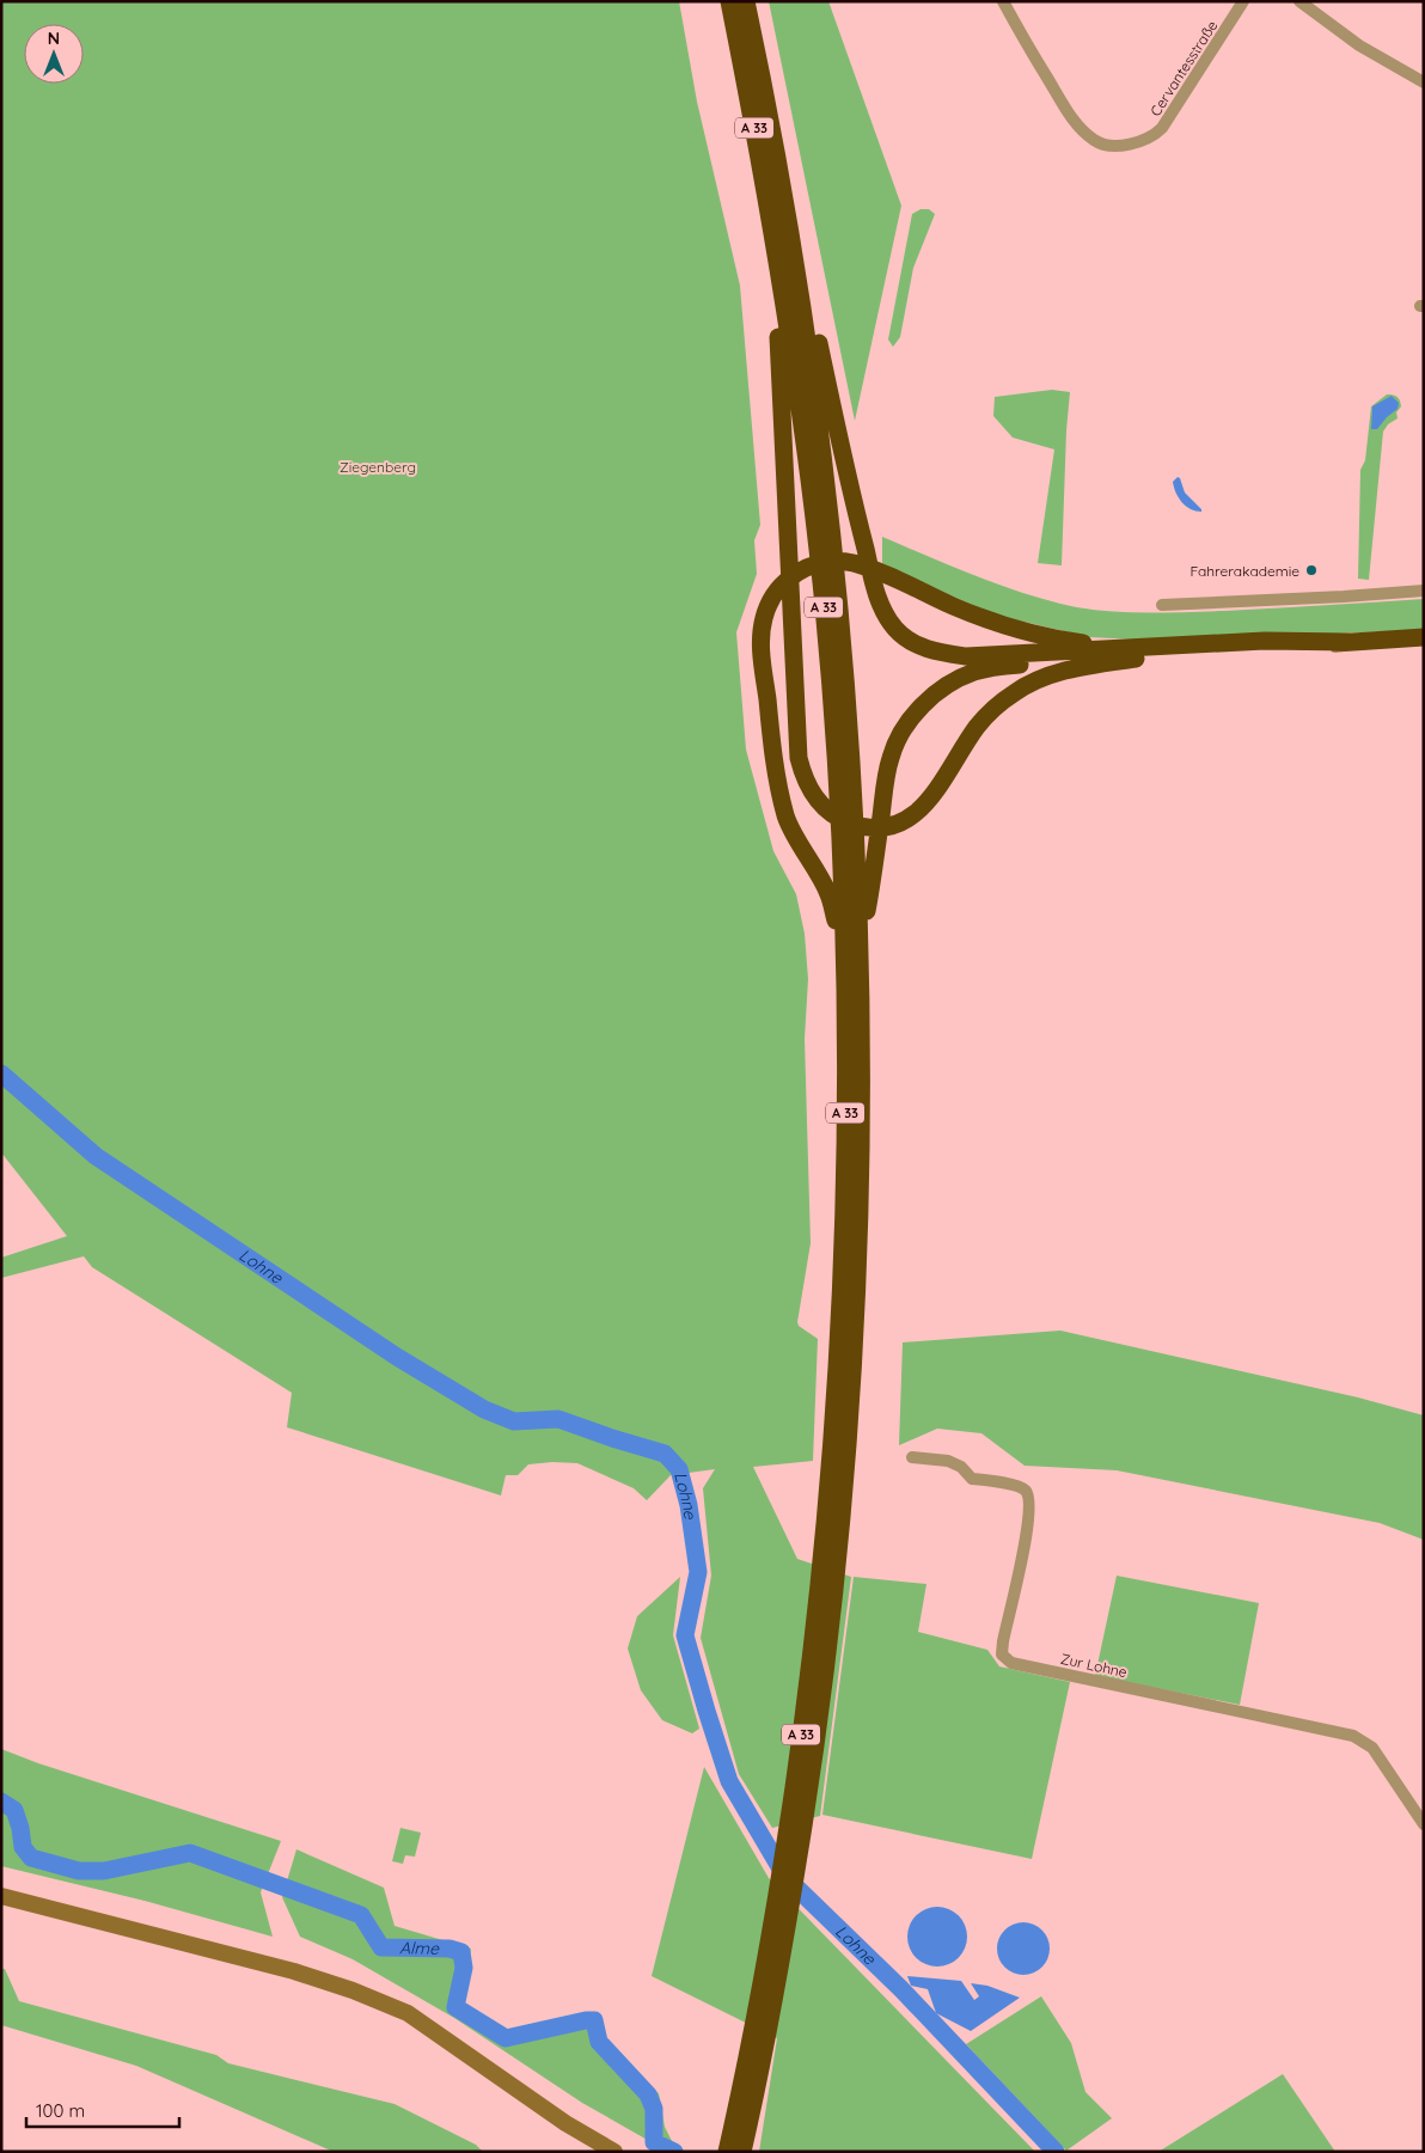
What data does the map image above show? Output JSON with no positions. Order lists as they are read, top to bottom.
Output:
{
  "streets": {
    "highway": ["A 33"],
    "street": ["Cervantesstraße", "Zur Lohne"]
  },
  "water": ["Lohne", "Alme"],
  "parks": ["Ziegenberg"],
  "places": ["Fahrerakademie"],
  "scale_bar": "100 m",
  "north": "top"
}
